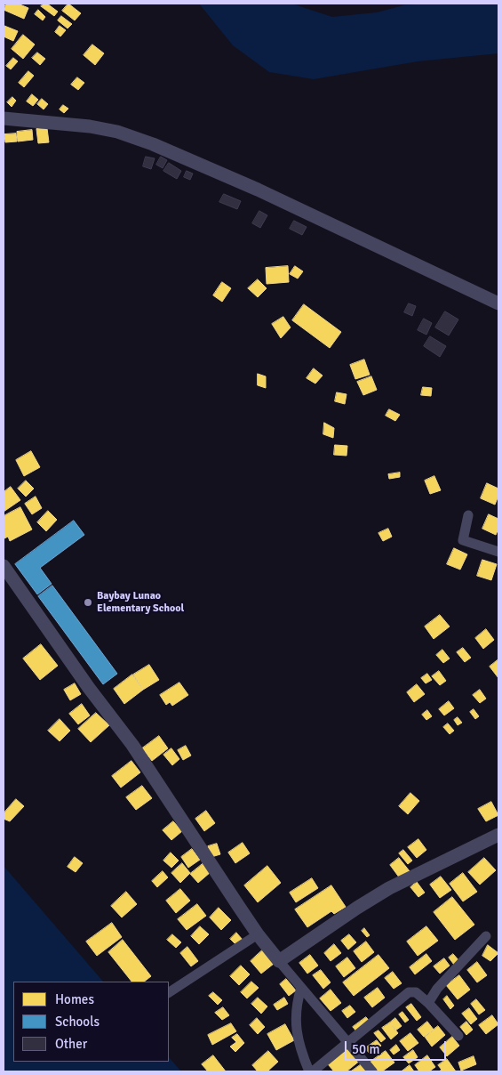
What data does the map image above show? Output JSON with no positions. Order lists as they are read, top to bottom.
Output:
{
  "places": ["Baybay Lunao Elementary School"],
  "legend": ["Homes", "Schools", "Other"],
  "scale_bar": "50 m"
}
